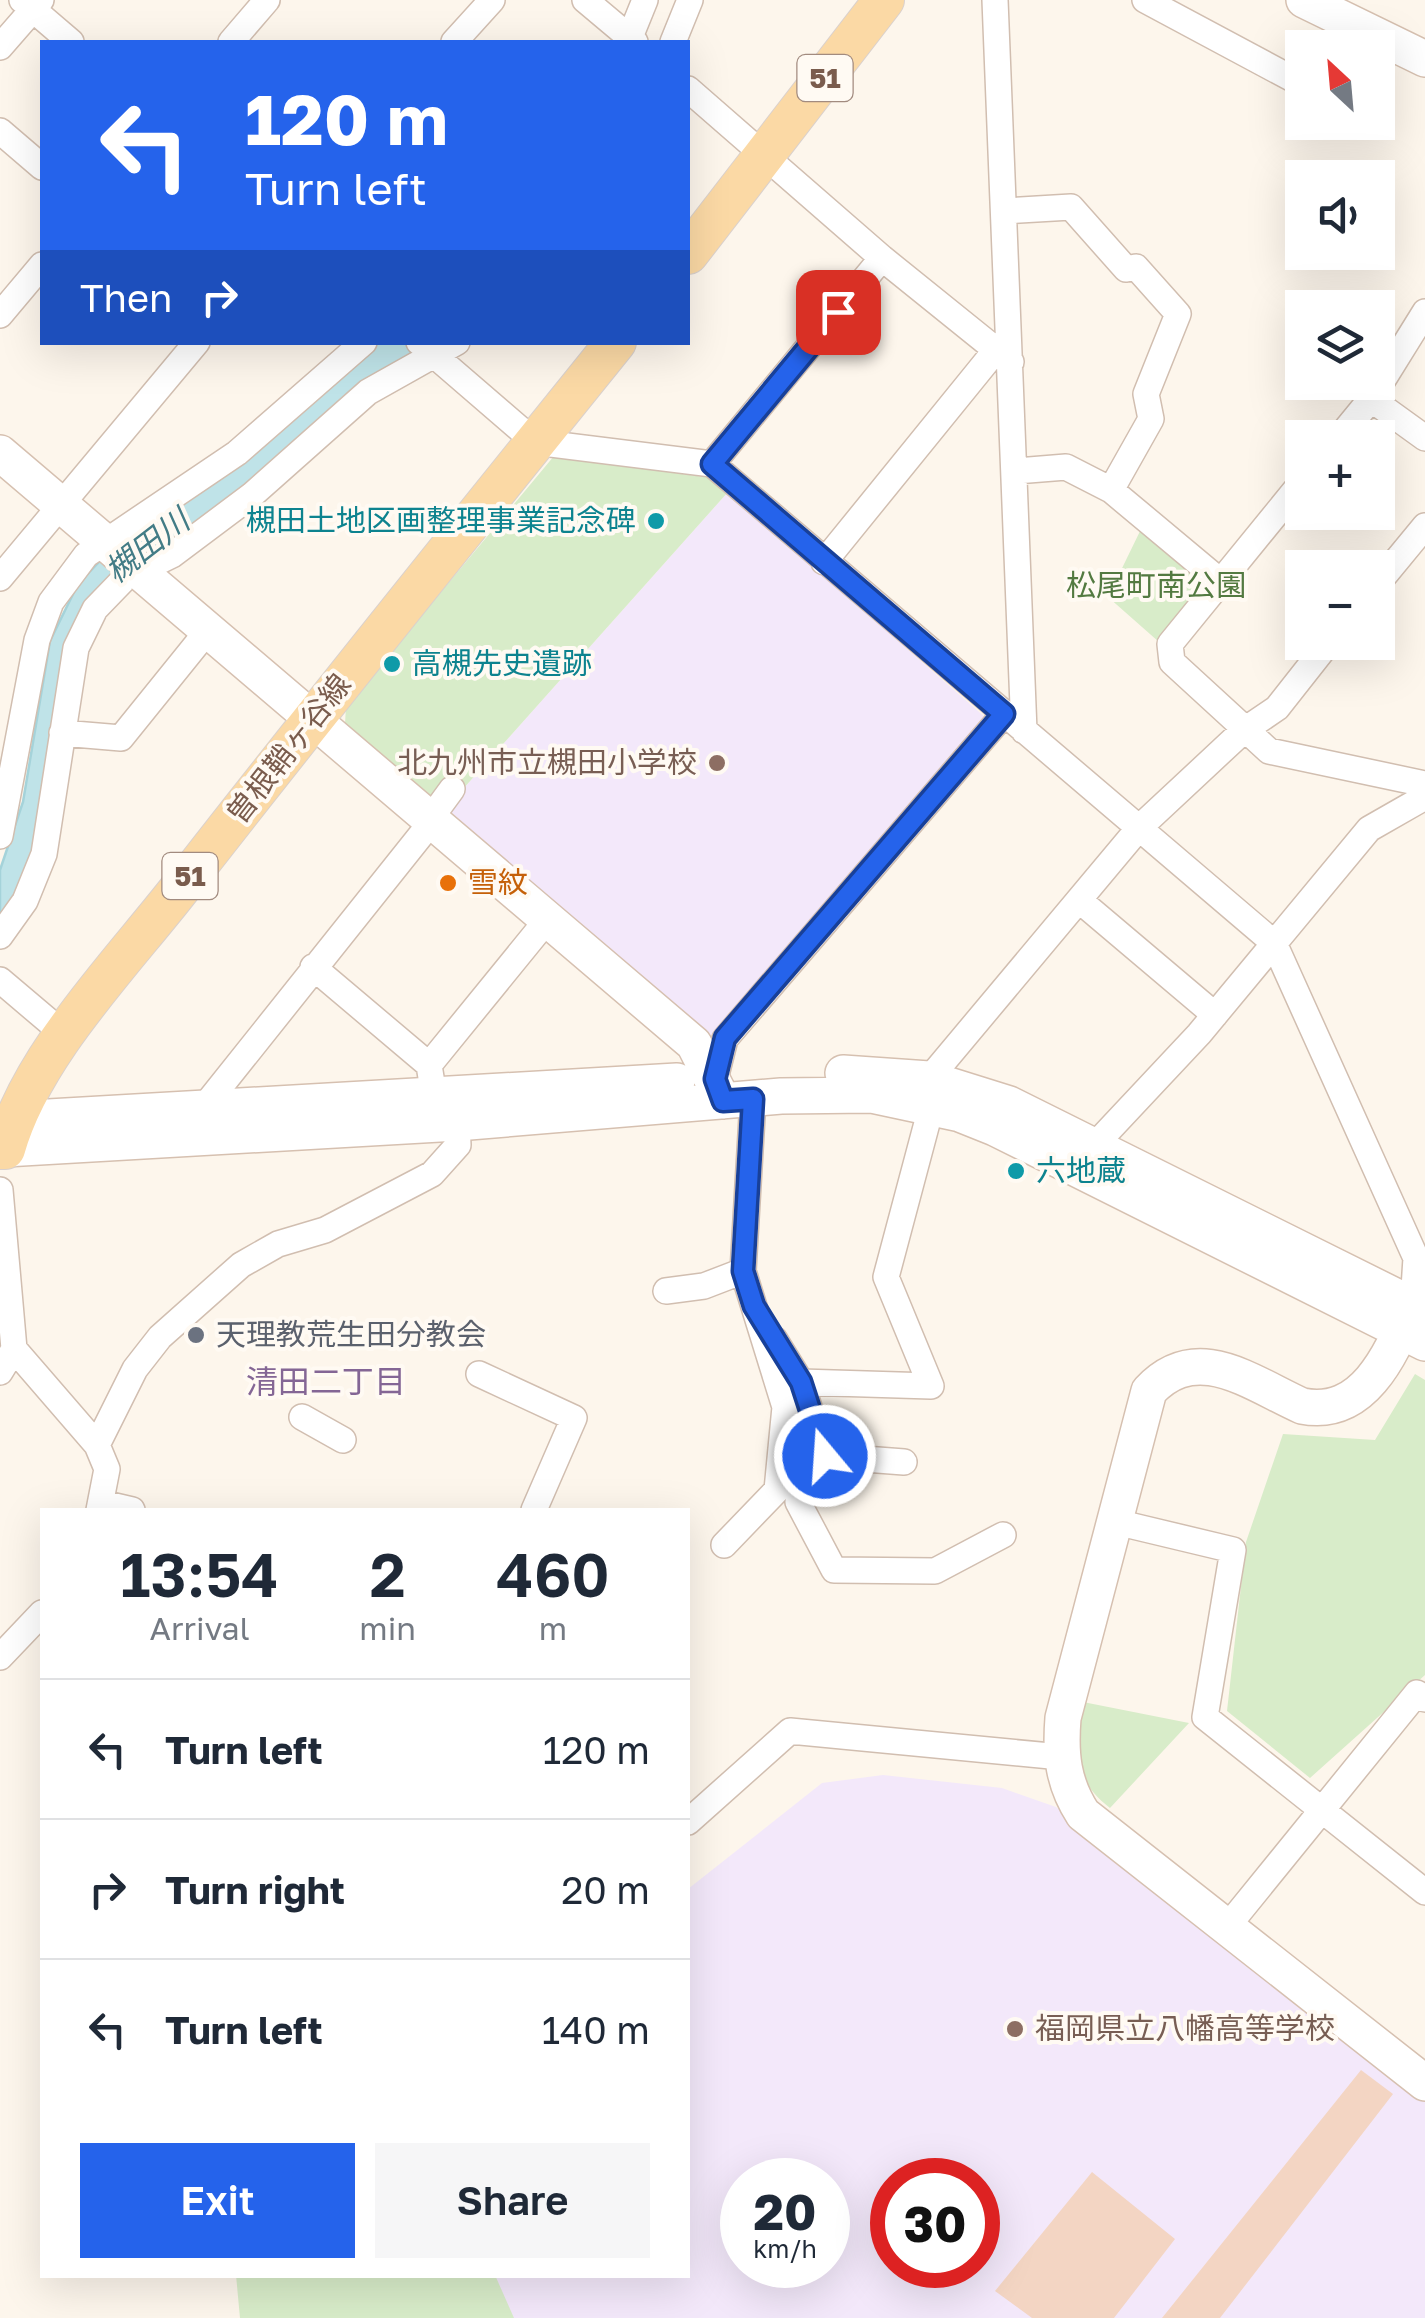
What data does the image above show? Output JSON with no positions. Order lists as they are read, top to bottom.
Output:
{
  "streets": {
    "main road": ["51", "曽根鞘ヶ谷線"]
  },
  "districts": ["清田二丁目"],
  "water": ["槻田川"],
  "parks": ["松尾町南公園"],
  "places": [
    "槻田土地区画整理事業記念碑",
    "高槻先史遺跡",
    "北九州市立槻田小学校",
    "雪紋",
    "六地蔵",
    "天理教荒生田分教会",
    "福岡県立八幡高等学校"
  ],
  "north": "top left",
  "page": {
    "map_buttons": ["+", "−"],
    "turn": ["120 m", "Turn left"],
    "then": "Then",
    "eta": [
      "13:54",
      "Arrival",
      "2",
      "min",
      "460",
      "m"
    ],
    "list": [
      {
        "name": "Turn left",
        "value": "120 m"
      },
      {
        "name": "Turn right",
        "value": "20 m"
      },
      {
        "name": "Turn left",
        "value": "140 m"
      }
    ],
    "buttons": ["Exit", "Share"],
    "speed": "20 km/h",
    "limit": "30"
  }
}
